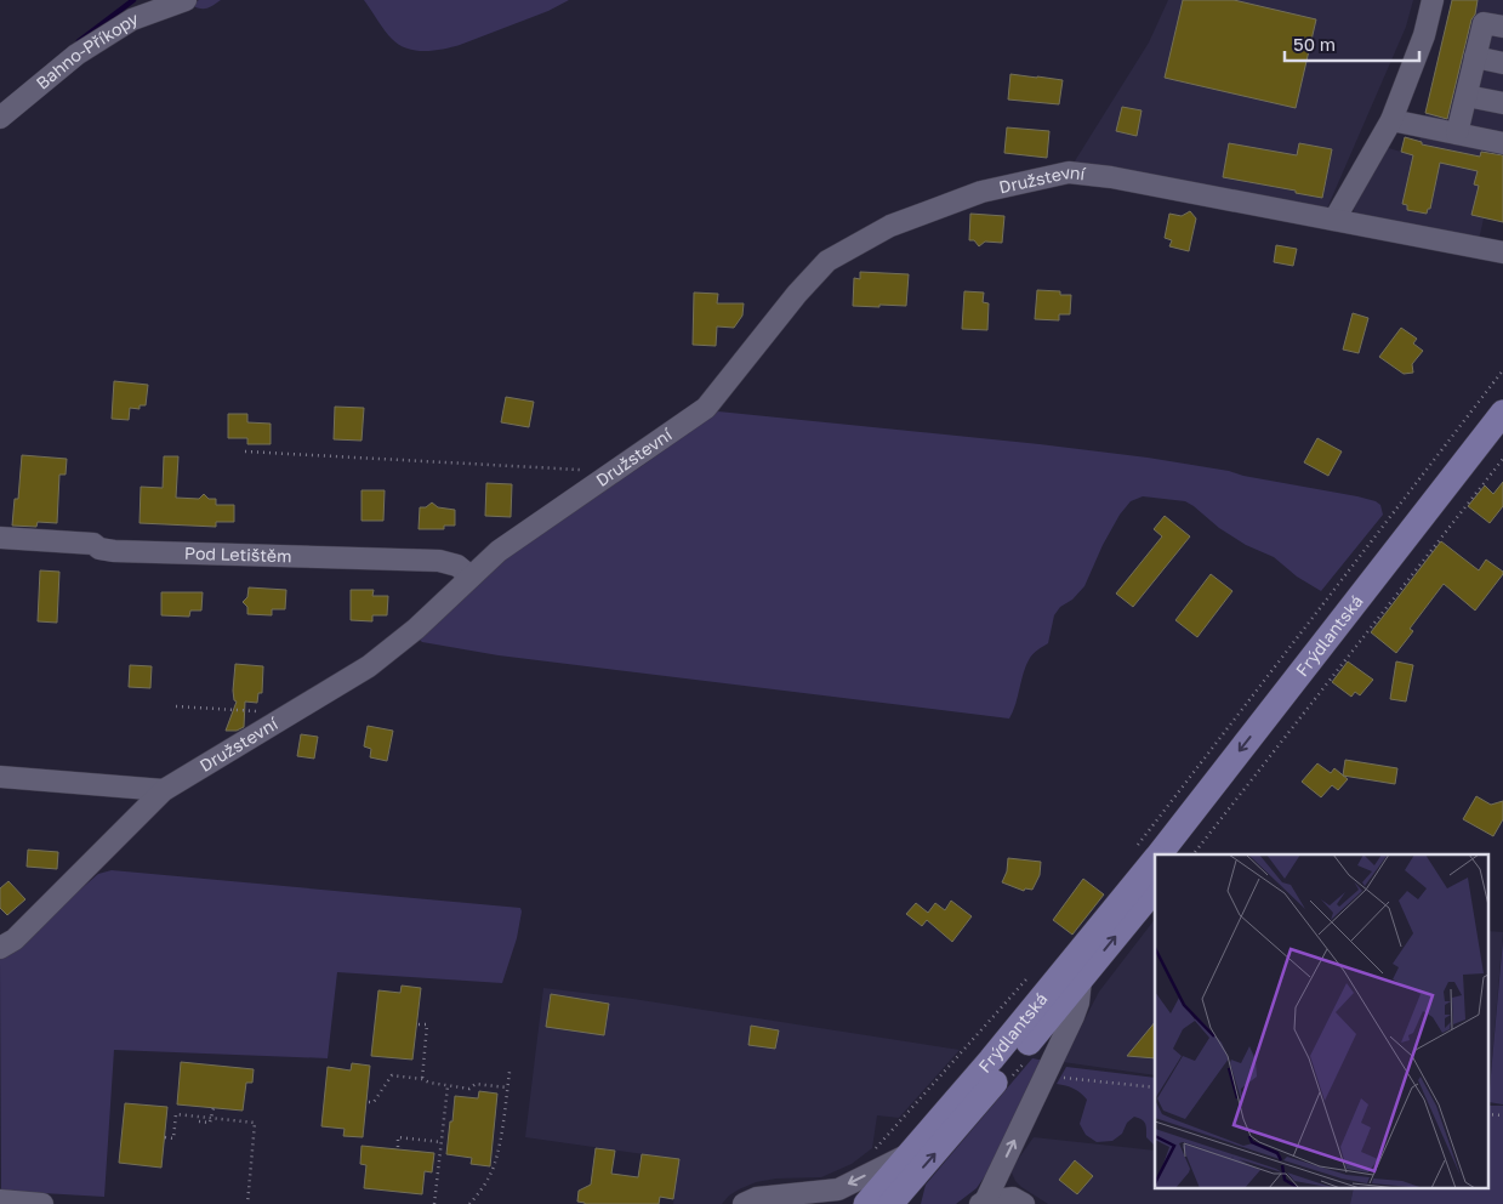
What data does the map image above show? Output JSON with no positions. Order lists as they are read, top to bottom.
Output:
{
  "streets": {
    "main road": ["Frýdlantská"],
    "street": ["Bahno-Příkopy", "Družstevní", "Pod Letištěm"]
  },
  "crossings": [
    ["Družstevní", "Pod Letištěm"]
  ],
  "scale_bar": "50 m"
}
